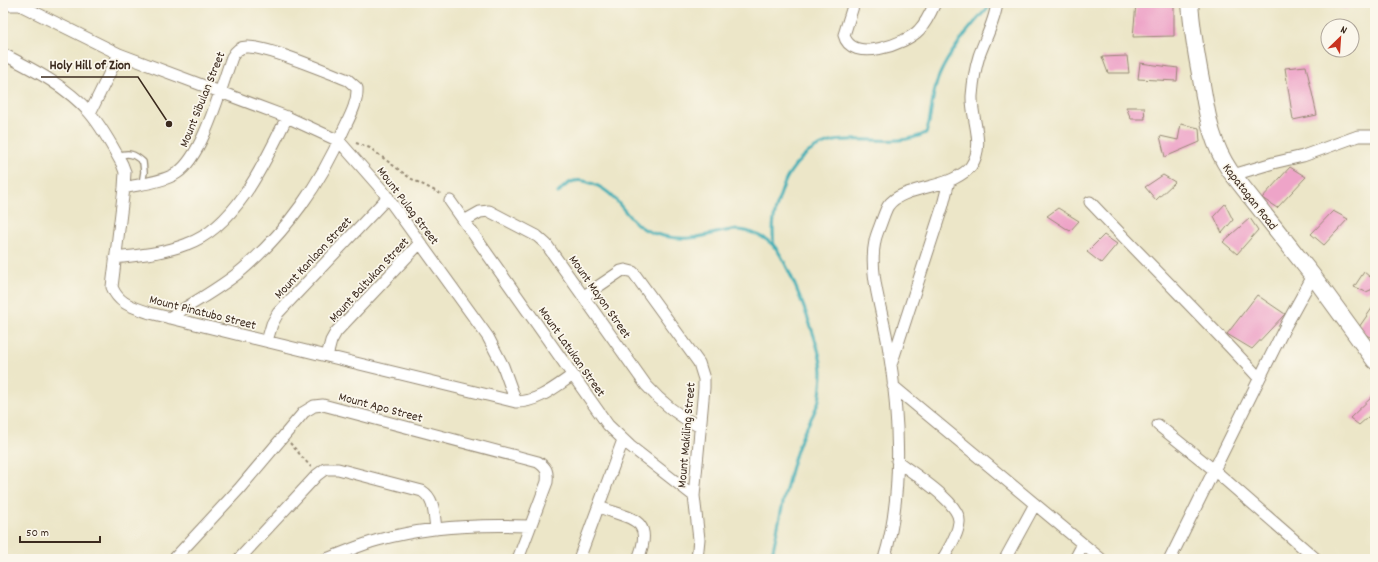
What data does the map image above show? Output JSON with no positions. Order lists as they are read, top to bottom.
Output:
{
  "streets": {
    "main road": ["Kapatagan Road"],
    "street": [
      "Mount Sibulan Street",
      "Mount Pulag Street",
      "Mount Kanlaon Street",
      "Mount Baltukan Street",
      "Mount Mayon Street",
      "Mount Pinatubo Street",
      "Mount Latukan Street",
      "Mount Apo Street",
      "Mount Makiling Street"
    ]
  },
  "crossings": [
    ["Mount Sibulan Street", "Mount Pulag Street"],
    ["Mount Sibulan Street", "Mount Pinatubo Street"],
    ["Mount Pulag Street", "Mount Kanlaon Street"],
    ["Mount Pulag Street", "Mount Baltukan Street"],
    ["Mount Pulag Street", "Mount Pinatubo Street"],
    ["Mount Kanlaon Street", "Mount Pinatubo Street"],
    ["Mount Baltukan Street", "Mount Pinatubo Street"],
    ["Mount Mayon Street", "Mount Latukan Street"],
    ["Mount Mayon Street", "Mount Makiling Street"],
    ["Mount Pinatubo Street", "Mount Latukan Street"],
    ["Mount Latukan Street", "Mount Makiling Street"]
  ],
  "places": ["Holy Hill of Zion"],
  "scale_bar": "50 m",
  "north": "top right"
}
